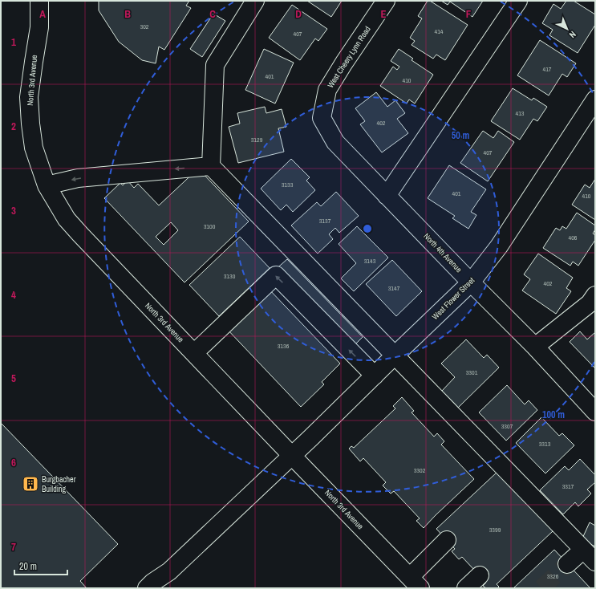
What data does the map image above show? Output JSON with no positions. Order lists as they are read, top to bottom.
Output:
{
  "streets": {
    "street": [
      "West Cheery Lynn Road",
      "North 3rd Avenue",
      "North 4th Avenue",
      "West Flower Street"
    ]
  },
  "crossings": [
    ["West Cheery Lynn Road", "North 4th Avenue"],
    ["North 3rd Avenue", "West Flower Street"],
    ["North 4th Avenue", "West Flower Street"]
  ],
  "places": {
    "building": ["Burgbacher Building"]
  },
  "house_numbers": [
    "302",
    "414",
    "407",
    "417",
    "401",
    "410",
    "413",
    "402",
    "3129",
    "407",
    "3133",
    "401",
    "410",
    "3137",
    "3100",
    "406",
    "3143",
    "3130",
    "402",
    "3147",
    "3136",
    "3301",
    "3307",
    "3313",
    "3302",
    "3317",
    "3399",
    "3326"
  ],
  "scale_bar": "20 m",
  "north": "bottom right",
  "grid": {
    "columns": [
      "A",
      "B",
      "C",
      "D",
      "E",
      "F"
    ],
    "rows": [
      "1",
      "2",
      "3",
      "4",
      "5",
      "6",
      "7"
    ]
  },
  "rings": ["50 m", "100 m"]
}
